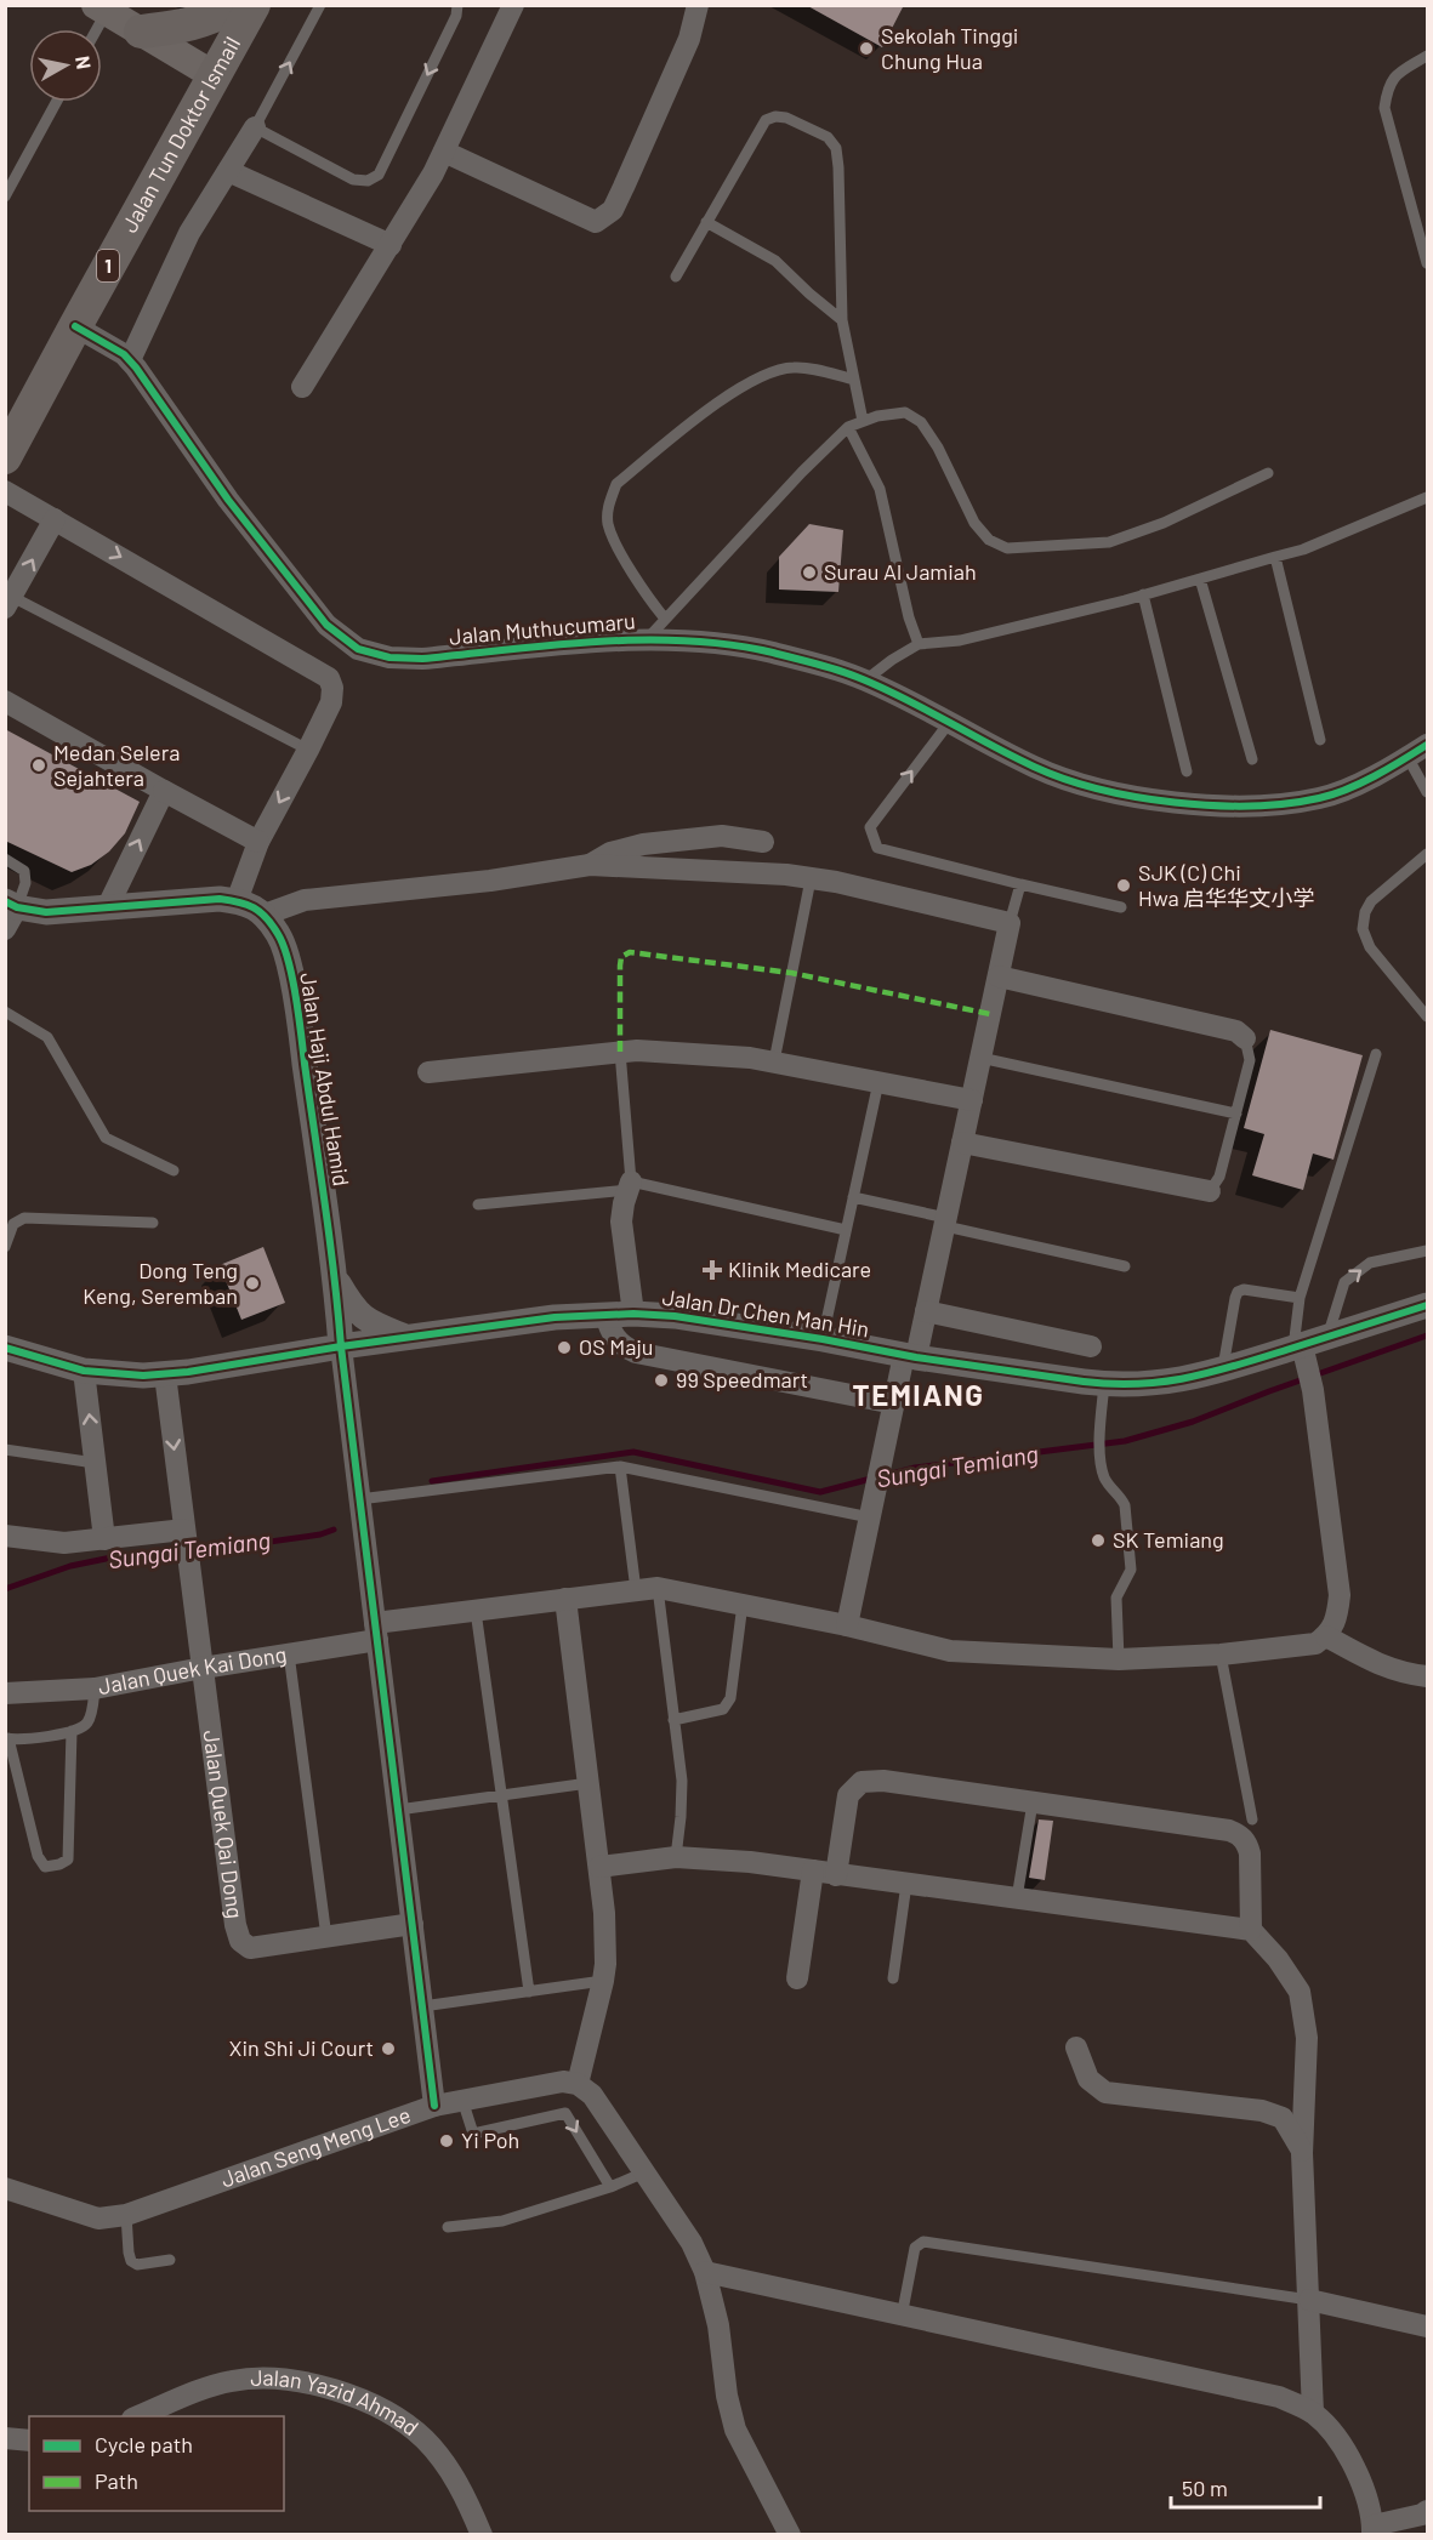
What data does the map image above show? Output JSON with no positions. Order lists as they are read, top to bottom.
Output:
{
  "streets": {
    "highway": ["Jalan Tun Doktor Ismail", "1"],
    "street": [
      "Jalan Muthucumaru",
      "Jalan Haji Abdul Hamid",
      "Jalan Dr Chen Man Hin",
      "Jalan Quek Kai Dong",
      "Jalan Quek Qai Dong",
      "Jalan Seng Meng Lee",
      "Jalan Yazid Ahmad"
    ]
  },
  "crossings": [
    ["Jalan Tun Doktor Ismail", "Jalan Muthucumaru"],
    ["Jalan Haji Abdul Hamid", "Jalan Dr Chen Man Hin"],
    ["Jalan Dr Chen Man Hin", "Jalan Quek Qai Dong"],
    ["Jalan Quek Kai Dong", "Jalan Quek Qai Dong"]
  ],
  "districts": ["TEMIANG"],
  "water": ["Sungai Temiang"],
  "places": {
    "other": [
      "Sekolah Tinggi Chung Hua",
      "Surau Al Jamiah",
      "Medan Selera Sejahtera",
      "SJK (C) Chi Hwa 启华华文小学",
      "Dong Teng Keng, Seremban",
      "OS Maju",
      "99 Speedmart",
      "SK Temiang",
      "Xin Shi Ji Court",
      "Yi Poh"
    ],
    "health": ["Klinik Medicare"]
  },
  "legend": ["Cycle path", "Path"],
  "scale_bar": "50 m",
  "north": "right"
}
